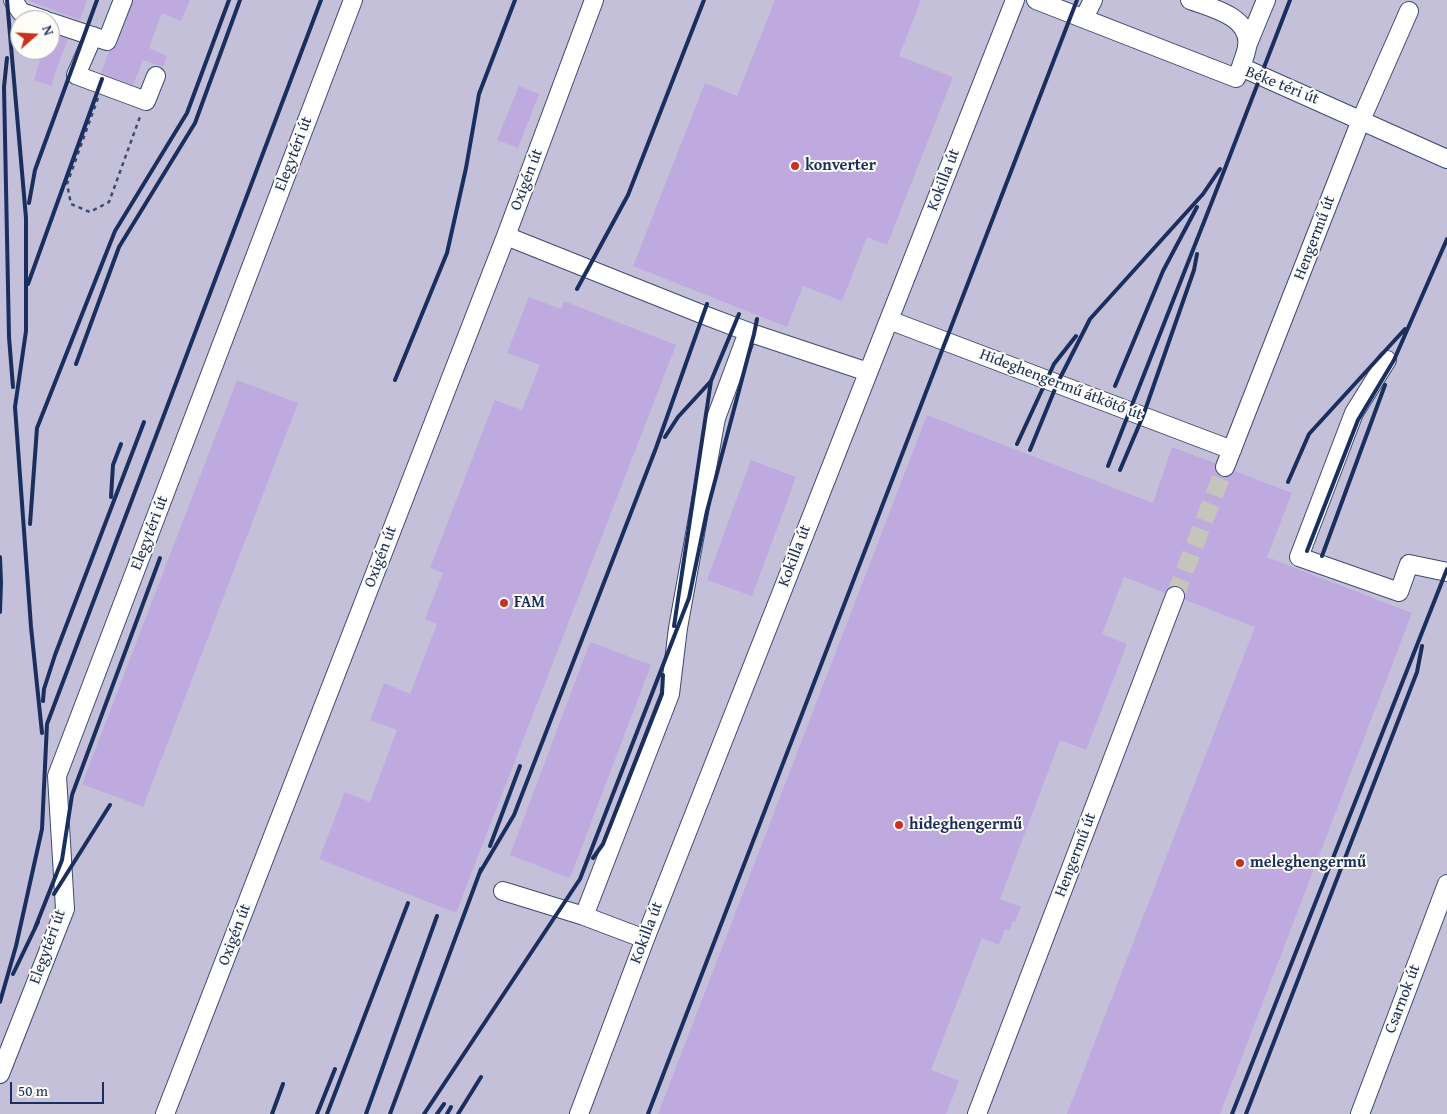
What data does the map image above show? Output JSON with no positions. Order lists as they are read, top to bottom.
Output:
{
  "streets": {
    "lane": [
      "Béke téri út",
      "Elegytéri út",
      "Oxigén út",
      "Kokilla út",
      "Hengermű út",
      "Hideghengermű átkötő út",
      "Csarnok út"
    ]
  },
  "crossings": [
    ["Béke téri út", "Hengermű út"],
    ["Kokilla út", "Hideghengermű átkötő út"],
    ["Hengermű út", "Hideghengermű átkötő út"]
  ],
  "places": [
    "konverter",
    "FAM",
    "hideghengermű",
    "meleghengermű"
  ],
  "scale_bar": "50 m",
  "north": "right"
}
